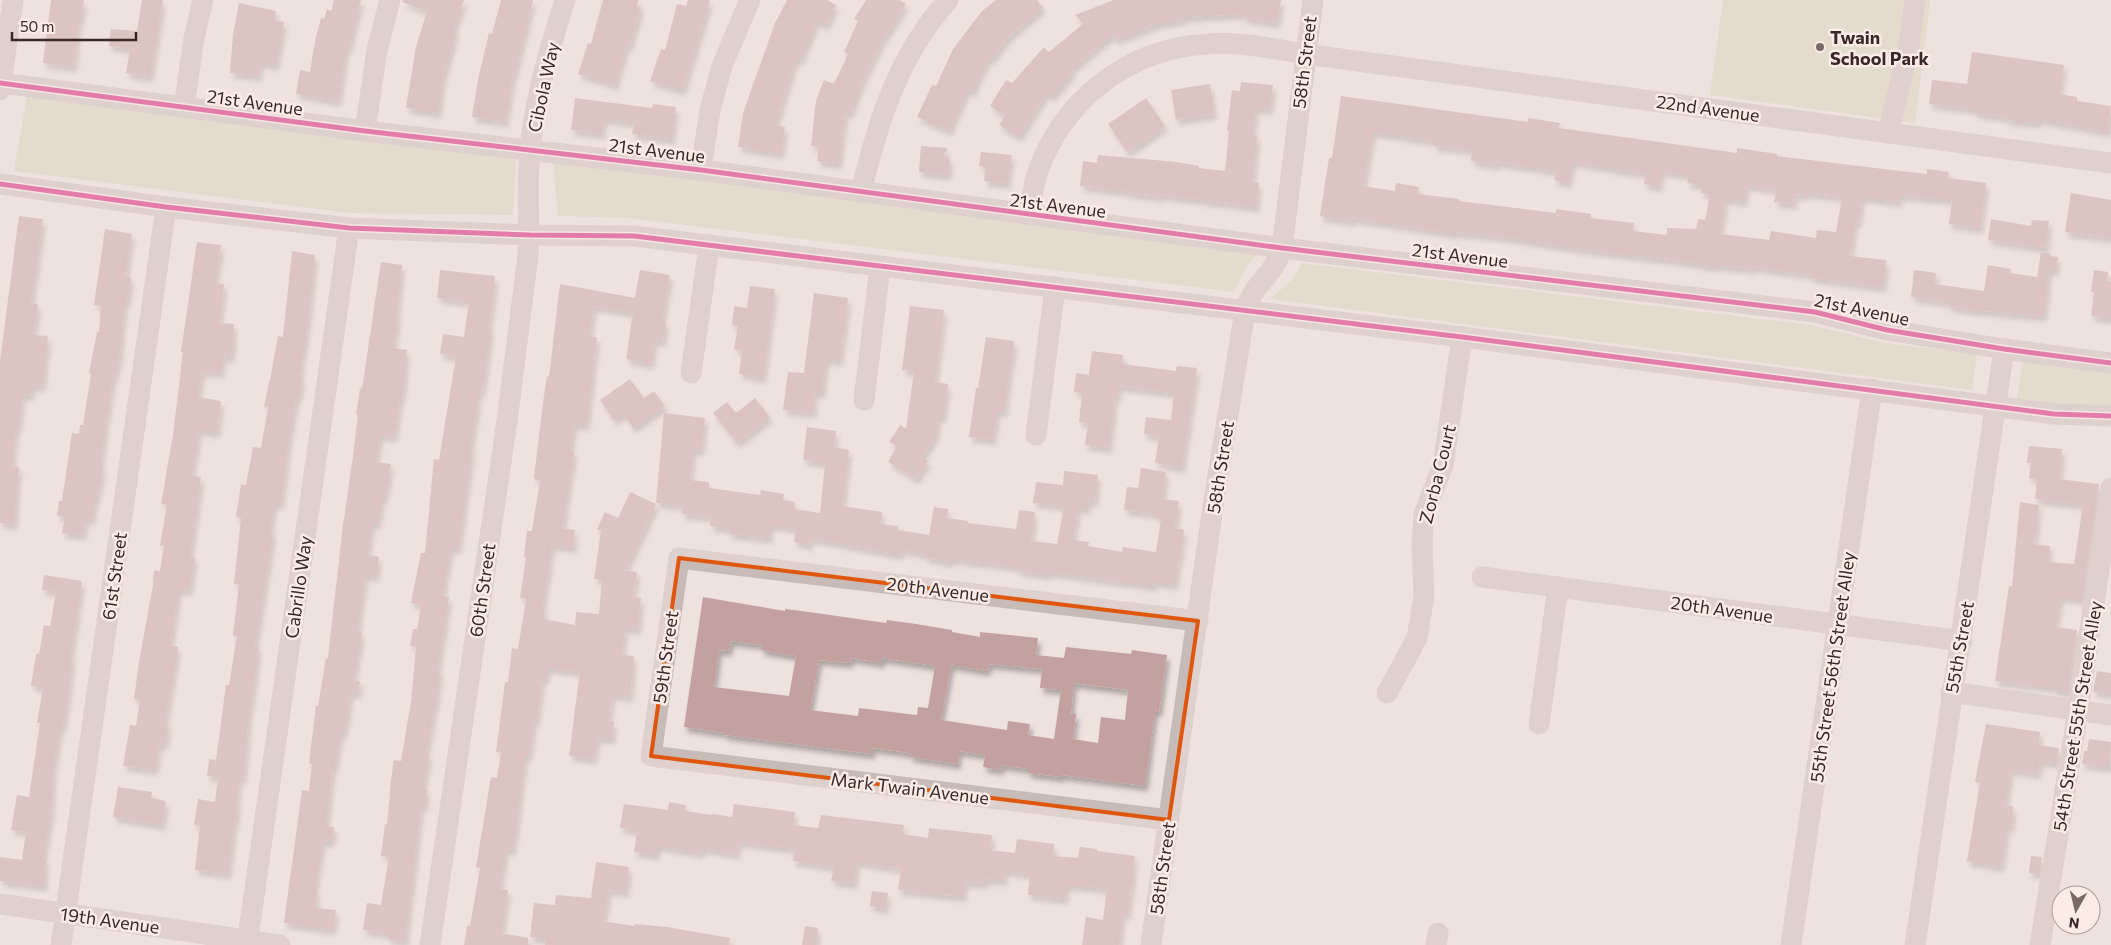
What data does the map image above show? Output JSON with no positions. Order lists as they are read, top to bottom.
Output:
{
  "streets": {
    "street": [
      "58th Street",
      "Cibola Way",
      "21st Avenue",
      "22nd Avenue",
      "Zorba Court",
      "61st Street",
      "Cabrillo Way",
      "20th Avenue",
      "60th Street",
      "55th Street",
      "59th Street",
      "55th Street 56th Street Alley",
      "54th Street 55th Street Alley",
      "Mark Twain Avenue",
      "19th Avenue"
    ]
  },
  "crossings": [
    ["58th Street", "21st Avenue"],
    ["58th Street", "22nd Avenue"],
    ["58th Street", "20th Avenue"],
    ["58th Street", "Mark Twain Avenue"],
    ["Cibola Way", "21st Avenue"],
    ["Cibola Way", "60th Street"],
    ["21st Avenue", "22nd Avenue"],
    ["21st Avenue", "55th Street"],
    ["61st Street", "19th Avenue"],
    ["Cabrillo Way", "19th Avenue"],
    ["20th Avenue", "55th Street"],
    ["20th Avenue", "59th Street"],
    ["20th Avenue", "55th Street 56th Street Alley"],
    ["59th Street", "Mark Twain Avenue"]
  ],
  "places": ["Twain School Park"],
  "scale_bar": "50 m",
  "north": "bottom"
}
